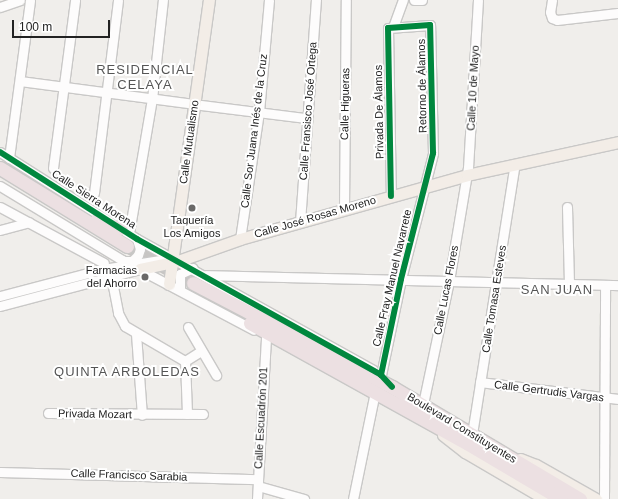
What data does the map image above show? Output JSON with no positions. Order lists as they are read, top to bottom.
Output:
{
  "streets": {
    "highway": ["Boulevard Constituyentes"],
    "main road": ["Calle Mutualismo", "Calle José Rosas Moreno"],
    "street": [
      "Retorno de Álamos",
      "Calle 10 de Mayo",
      "Calle Higueras",
      "Calle Fransisco José Ortega",
      "Privada De Álamos",
      "Calle Sor Juana Inés de la Cruz",
      "Calle Sierra Morena",
      "Calle Fray Manuel Navarrete",
      "Calle Lucas Flores",
      "Calle Tomasa Esteves",
      "Calle Gertrudis Vargas",
      "Privada Mozart",
      "Calle Escuadrón 201",
      "Calle Francisco Sarabia"
    ]
  },
  "crossings": [
    ["Retorno de Álamos", "Privada De Álamos"],
    ["Retorno de Álamos", "Calle José Rosas Moreno"],
    ["Retorno de Álamos", "Calle Fray Manuel Navarrete"],
    ["Calle 10 de Mayo", "Calle José Rosas Moreno"],
    ["Calle 10 de Mayo", "Calle Lucas Flores"],
    ["Calle Higueras", "Calle José Rosas Moreno"],
    ["Calle Fransisco José Ortega", "Calle José Rosas Moreno"],
    ["Privada De Álamos", "Calle José Rosas Moreno"],
    ["Calle Sor Juana Inés de la Cruz", "Calle José Rosas Moreno"],
    ["Calle Mutualismo", "Calle Sierra Morena"],
    ["Calle Mutualismo", "Calle José Rosas Moreno"],
    ["Calle Mutualismo", "Boulevard Constituyentes"],
    ["Calle Sierra Morena", "Calle José Rosas Moreno"],
    ["Calle José Rosas Moreno", "Calle Fray Manuel Navarrete"],
    ["Calle José Rosas Moreno", "Calle Lucas Flores"],
    ["Calle José Rosas Moreno", "Calle Tomasa Esteves"],
    ["Calle Lucas Flores", "Boulevard Constituyentes"],
    ["Calle Tomasa Esteves", "Calle Gertrudis Vargas"],
    ["Calle Tomasa Esteves", "Boulevard Constituyentes"],
    ["Calle Escuadrón 201", "Calle Francisco Sarabia"]
  ],
  "districts": ["RESIDENCIAL CELAYA", "SAN JUAN", "QUINTA ARBOLEDAS"],
  "places": ["Taquería Los Amigos", "Farmacias del Ahorro"],
  "scale_bar": "100 m"
}
